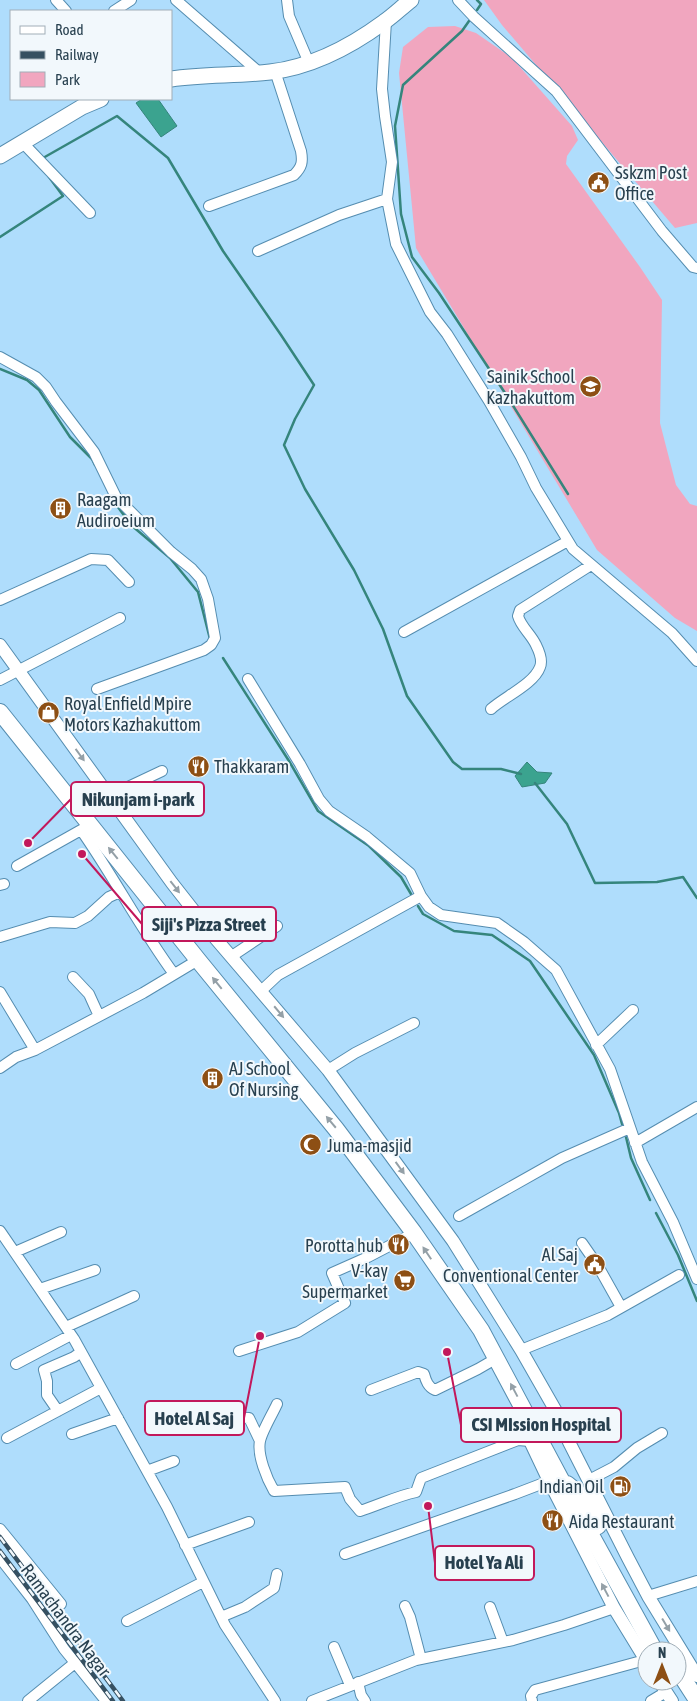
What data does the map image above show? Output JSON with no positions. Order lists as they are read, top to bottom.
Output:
{
  "streets": {
    "street": ["Ramachandra Nagar"]
  },
  "places": {
    "public building": ["Sskzm Post Office", "Al Saj Conventional Center"],
    "school or university": ["Sainik School Kazhakuttom"],
    "building": ["Raagam Audiroeium", "AJ School Of Nursing"],
    "shop": ["Royal Enfield Mpire Motors Kazhakuttom"],
    "restaurant": ["Thakkaram", "Porotta hub", "Aida Restaurant"],
    "other": [
      "Nikunjam i-park",
      "Siji's Pizza Street",
      "Hotel Al Saj",
      "CSI MIssion Hospital",
      "Hotel Ya Ali"
    ],
    "mosque": ["Juma-masjid"],
    "supermarket": ["V-kay Supermarket"],
    "fuel station": ["Indian Oil"]
  },
  "legend": ["Road", "Railway", "Park"],
  "north": "top"
}
